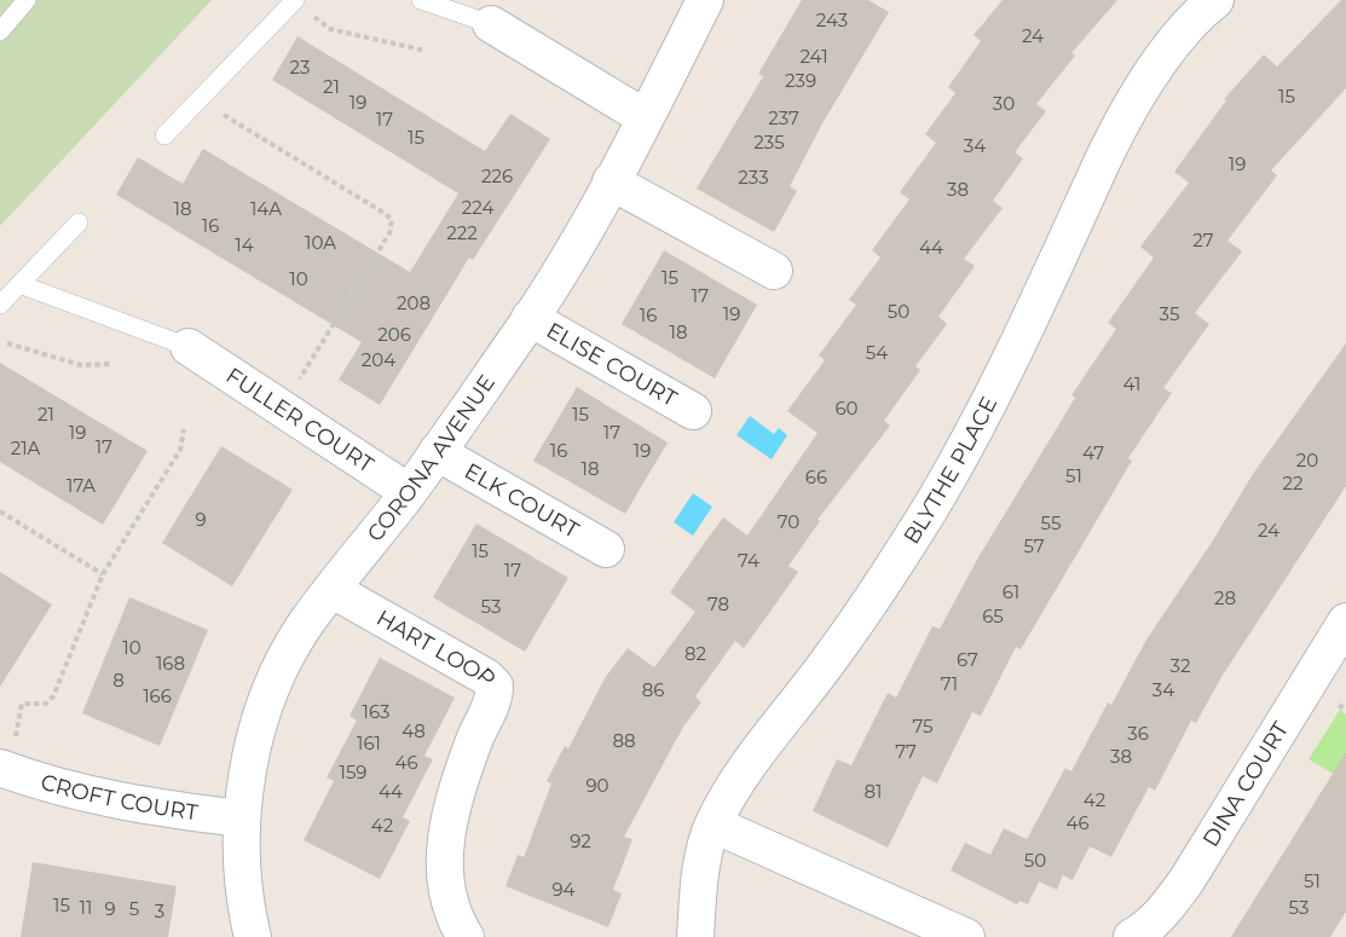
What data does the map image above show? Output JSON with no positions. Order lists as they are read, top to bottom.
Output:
{
  "streets": {
    "street": [
      "ELISE COURT",
      "FULLER COURT",
      "CORONA AVENUE",
      "BLYTHE PLACE",
      "ELK COURT",
      "HART LOOP",
      "DINA COURT",
      "CROFT COURT"
    ]
  },
  "crossings": [
    ["ELISE COURT", "CORONA AVENUE"],
    ["FULLER COURT", "CORONA AVENUE"],
    ["CORONA AVENUE", "ELK COURT"],
    ["CORONA AVENUE", "HART LOOP"],
    ["CORONA AVENUE", "CROFT COURT"]
  ],
  "house_numbers": [
    "243",
    "24",
    "241",
    "23",
    "239",
    "21",
    "15",
    "19",
    "30",
    "237",
    "17",
    "15",
    "235",
    "34",
    "19",
    "226",
    "233",
    "38",
    "224",
    "18",
    "14A",
    "16",
    "222",
    "27",
    "10A",
    "14",
    "44",
    "15",
    "10",
    "17",
    "208",
    "50",
    "19",
    "35",
    "16",
    "18",
    "206",
    "54",
    "204",
    "41",
    "60",
    "21",
    "15",
    "19",
    "17",
    "17",
    "21A",
    "16",
    "19",
    "47",
    "20",
    "18",
    "51",
    "66",
    "22",
    "17A",
    "9",
    "70",
    "55",
    "24",
    "57",
    "15",
    "74",
    "17",
    "61",
    "28",
    "78",
    "53",
    "65",
    "10",
    "82",
    "67",
    "168",
    "32",
    "8",
    "71",
    "86",
    "34",
    "166",
    "163",
    "75",
    "48",
    "36",
    "88",
    "161",
    "77",
    "38",
    "46",
    "159",
    "90",
    "44",
    "81",
    "42",
    "46",
    "42",
    "92",
    "50",
    "51",
    "94",
    "15",
    "11",
    "53",
    "9",
    "5",
    "3"
  ]
}
